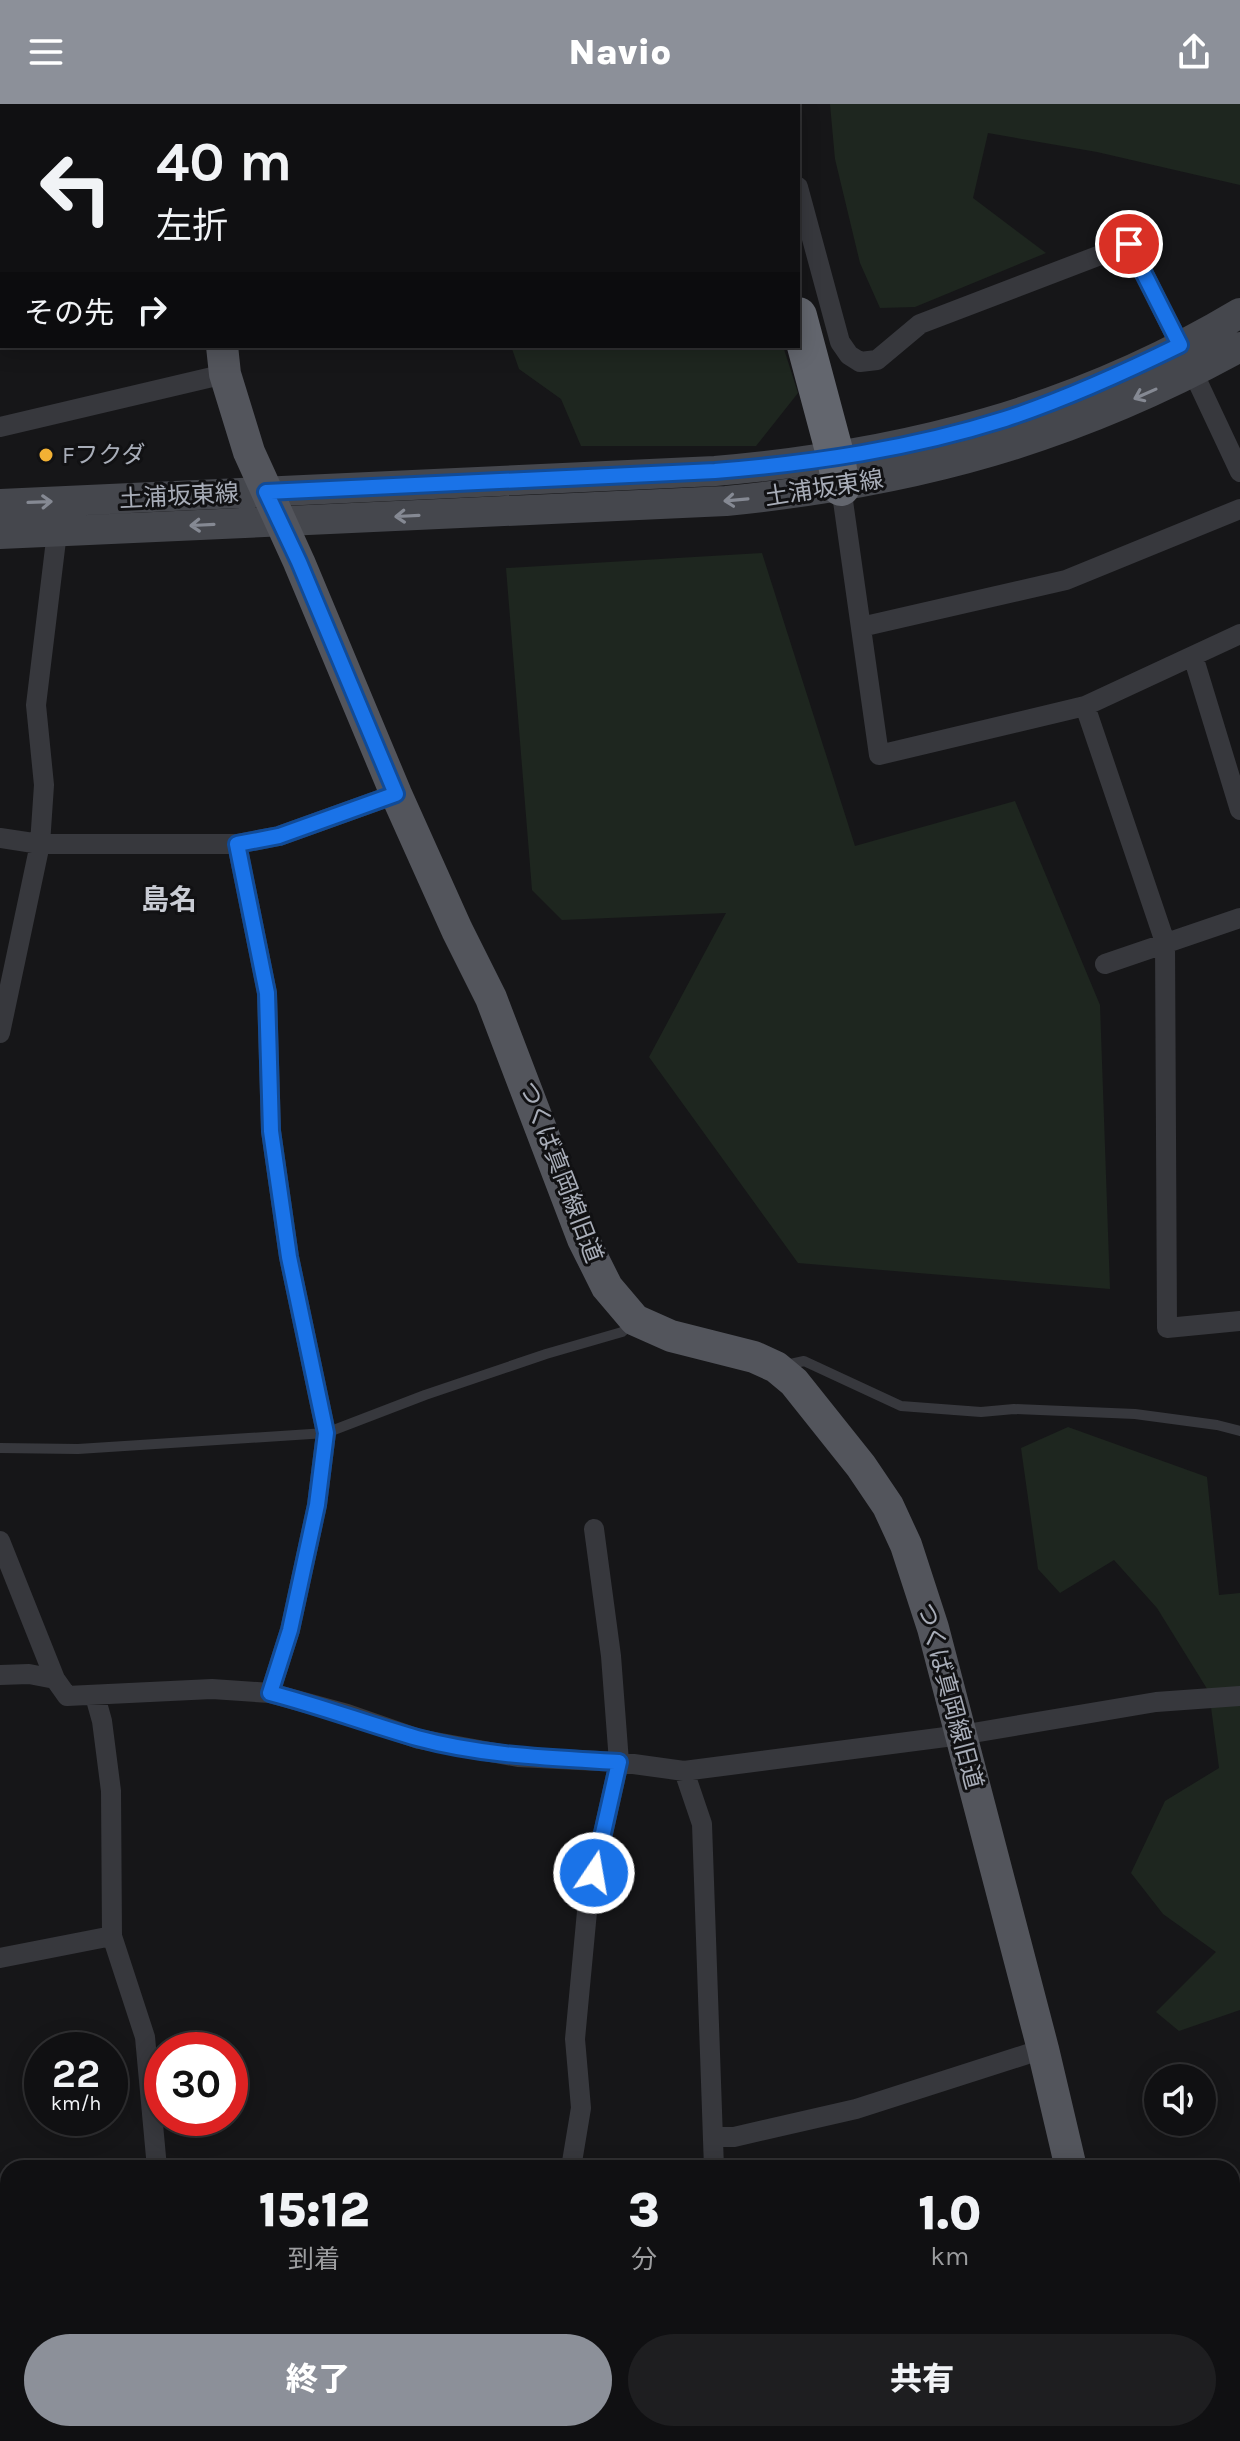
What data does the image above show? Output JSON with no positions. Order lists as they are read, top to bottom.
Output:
{
  "streets": {
    "main road": ["土浦坂東線", "つくば真岡線旧道"]
  },
  "crossings": [
    ["土浦坂東線", "つくば真岡線旧道"]
  ],
  "districts": ["島名"],
  "places": ["Fフクダ"],
  "page": {
    "header": "Navio",
    "turn": ["40 m", "左折"],
    "then": "その先",
    "speed": "22 km/h",
    "limit": "30",
    "eta": [
      "15:12",
      "到着",
      "3",
      "分",
      "1.0",
      "km"
    ],
    "buttons": ["終了", "共有"]
  }
}
